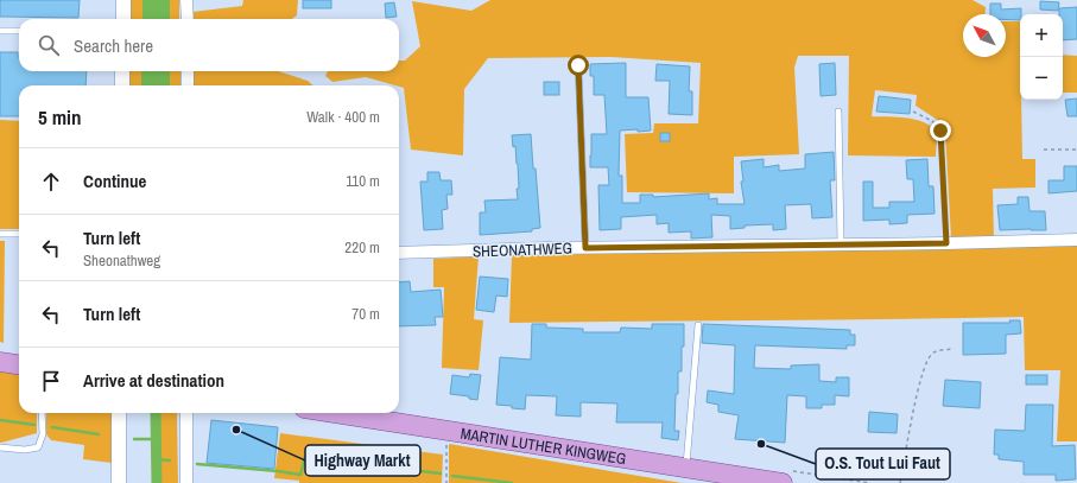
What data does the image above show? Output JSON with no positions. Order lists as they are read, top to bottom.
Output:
{
  "streets": {
    "main road": ["MARTIN LUTHER KINGWEG"],
    "street": ["SHEONATHWEG"]
  },
  "places": ["Highway Markt", "O.S. Tout Lui Faut"],
  "north": "top left",
  "page": {
    "map_buttons": ["+", "−"],
    "search": "Search here",
    "heading": ["5 min", "Walk · 400 m"],
    "list": [
      ["Continue", "110 m"],
      ["Turn left", "Sheonathweg", "220 m"],
      ["Turn left", "70 m"],
      "Arrive at destination"
    ]
  }
}
